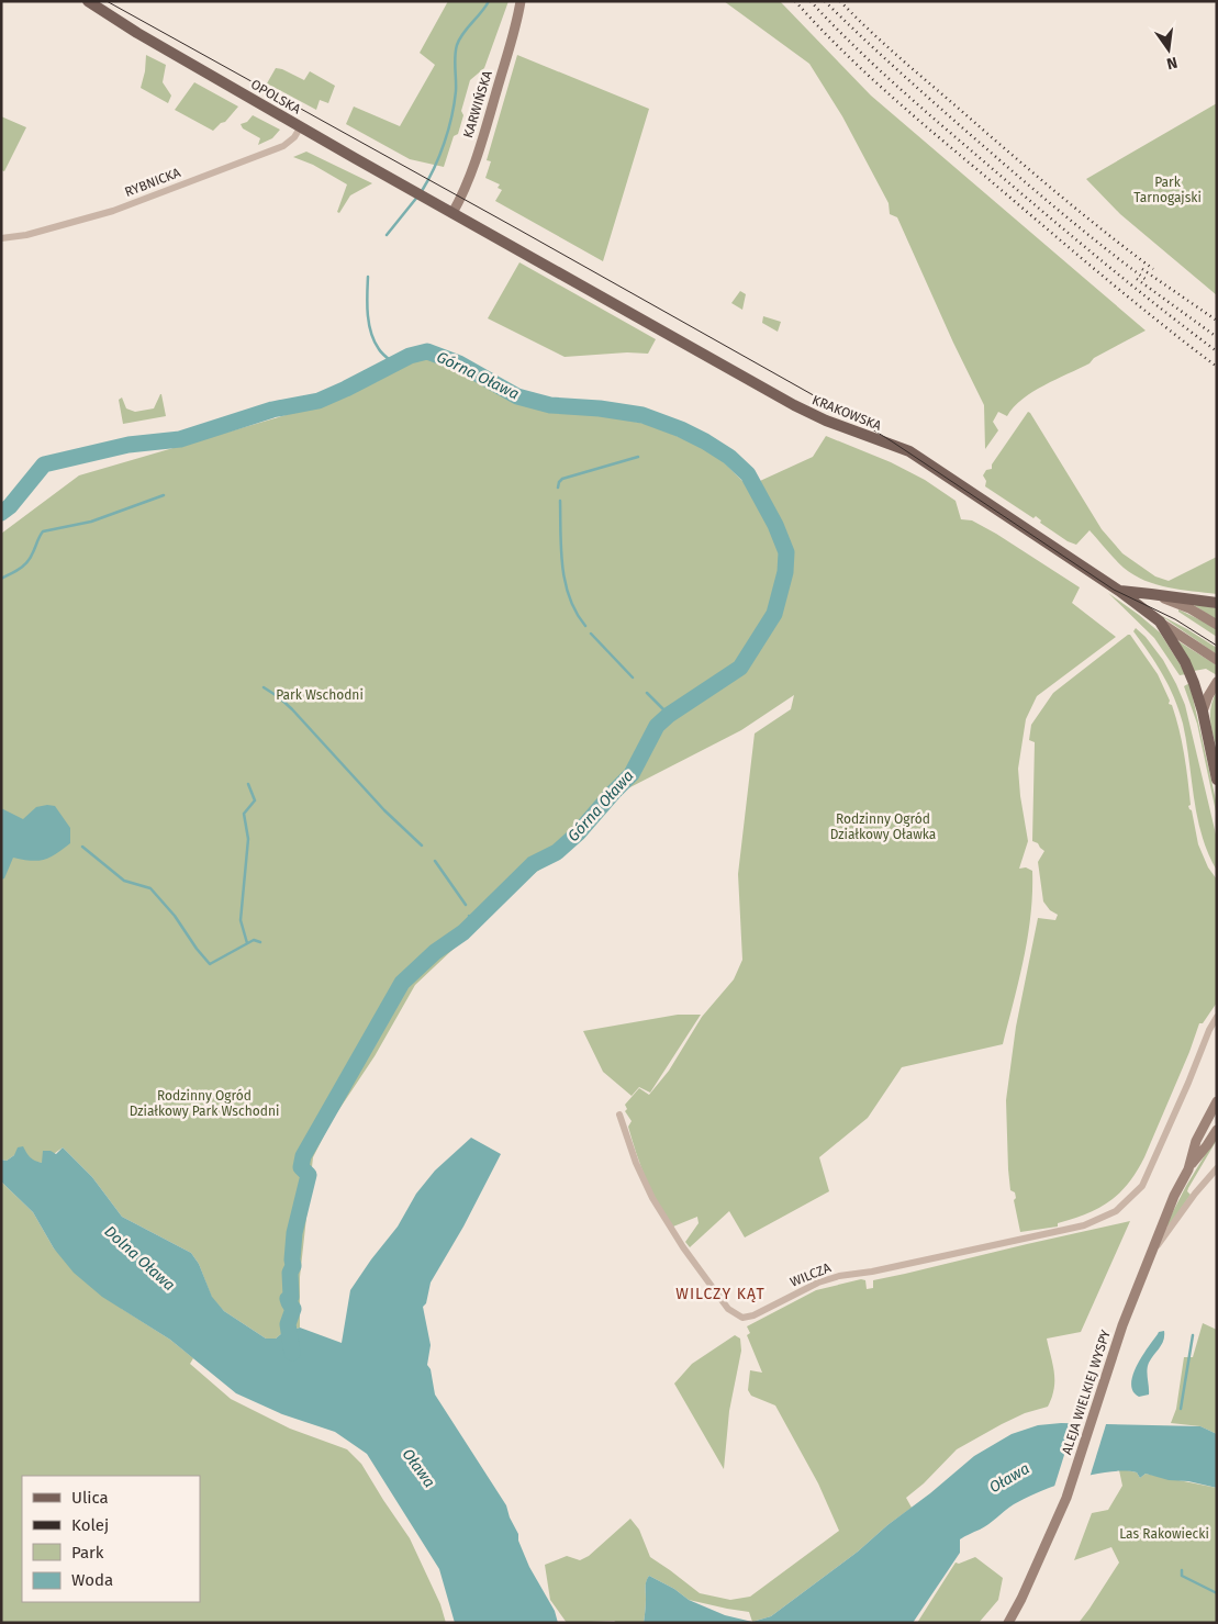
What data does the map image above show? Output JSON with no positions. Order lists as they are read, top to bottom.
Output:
{
  "streets": {
    "main road": [
      "OPOLSKA",
      "KARWIŃSKA",
      "KRAKOWSKA",
      "ALEJA WIELKIEJ WYSPY"
    ],
    "street": ["RYBNICKA", "WILCZA"]
  },
  "crossings": [
    ["OPOLSKA", "KARWIŃSKA"],
    ["OPOLSKA", "RYBNICKA"],
    ["OPOLSKA", "KRAKOWSKA"],
    ["KARWIŃSKA", "KRAKOWSKA"]
  ],
  "districts": ["WILCZY KĄT"],
  "water": ["Górna Oława", "Dolna Oława", "Oława"],
  "parks": [
    "Park Tarnogajski",
    "Park Wschodni",
    "Rodzinny Ogród Działkowy Oławka",
    "Rodzinny Ogród Działkowy Park Wschodni",
    "Las Rakowiecki"
  ],
  "legend": [
    "Ulica",
    "Kolej",
    "Park",
    "Woda"
  ],
  "north": "bottom"
}
